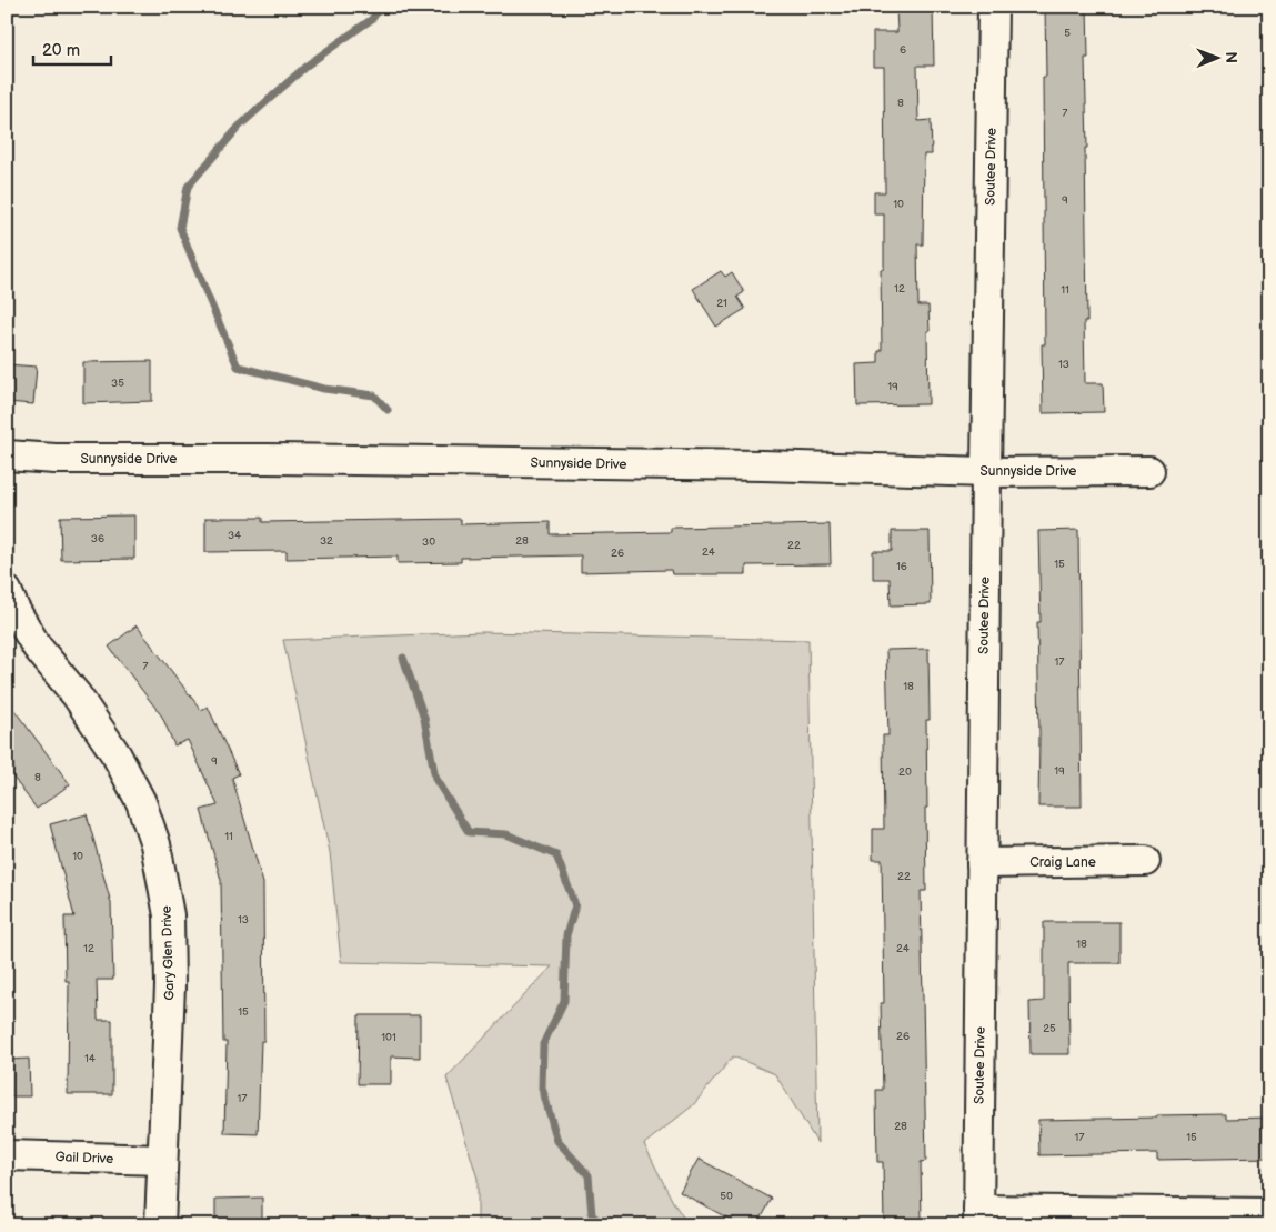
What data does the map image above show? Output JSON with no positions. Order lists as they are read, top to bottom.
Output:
{
  "streets": {
    "street": [
      "Soutee Drive",
      "Sunnyside Drive",
      "Craig Lane",
      "Gary Glen Drive",
      "Gail Drive"
    ]
  },
  "crossings": [
    ["Soutee Drive", "Sunnyside Drive"],
    ["Soutee Drive", "Craig Lane"],
    ["Gary Glen Drive", "Gail Drive"]
  ],
  "house_numbers": [
    "5",
    "6",
    "8",
    "7",
    "9",
    "10",
    "12",
    "11",
    "21",
    "13",
    "35",
    "19",
    "34",
    "36",
    "32",
    "28",
    "30",
    "22",
    "24",
    "26",
    "15",
    "16",
    "17",
    "7",
    "18",
    "9",
    "19",
    "20",
    "8",
    "11",
    "10",
    "22",
    "13",
    "18",
    "12",
    "24",
    "15",
    "25",
    "26",
    "101",
    "14",
    "17",
    "28",
    "17",
    "15",
    "50"
  ],
  "scale_bar": "20 m",
  "north": "right"
}
